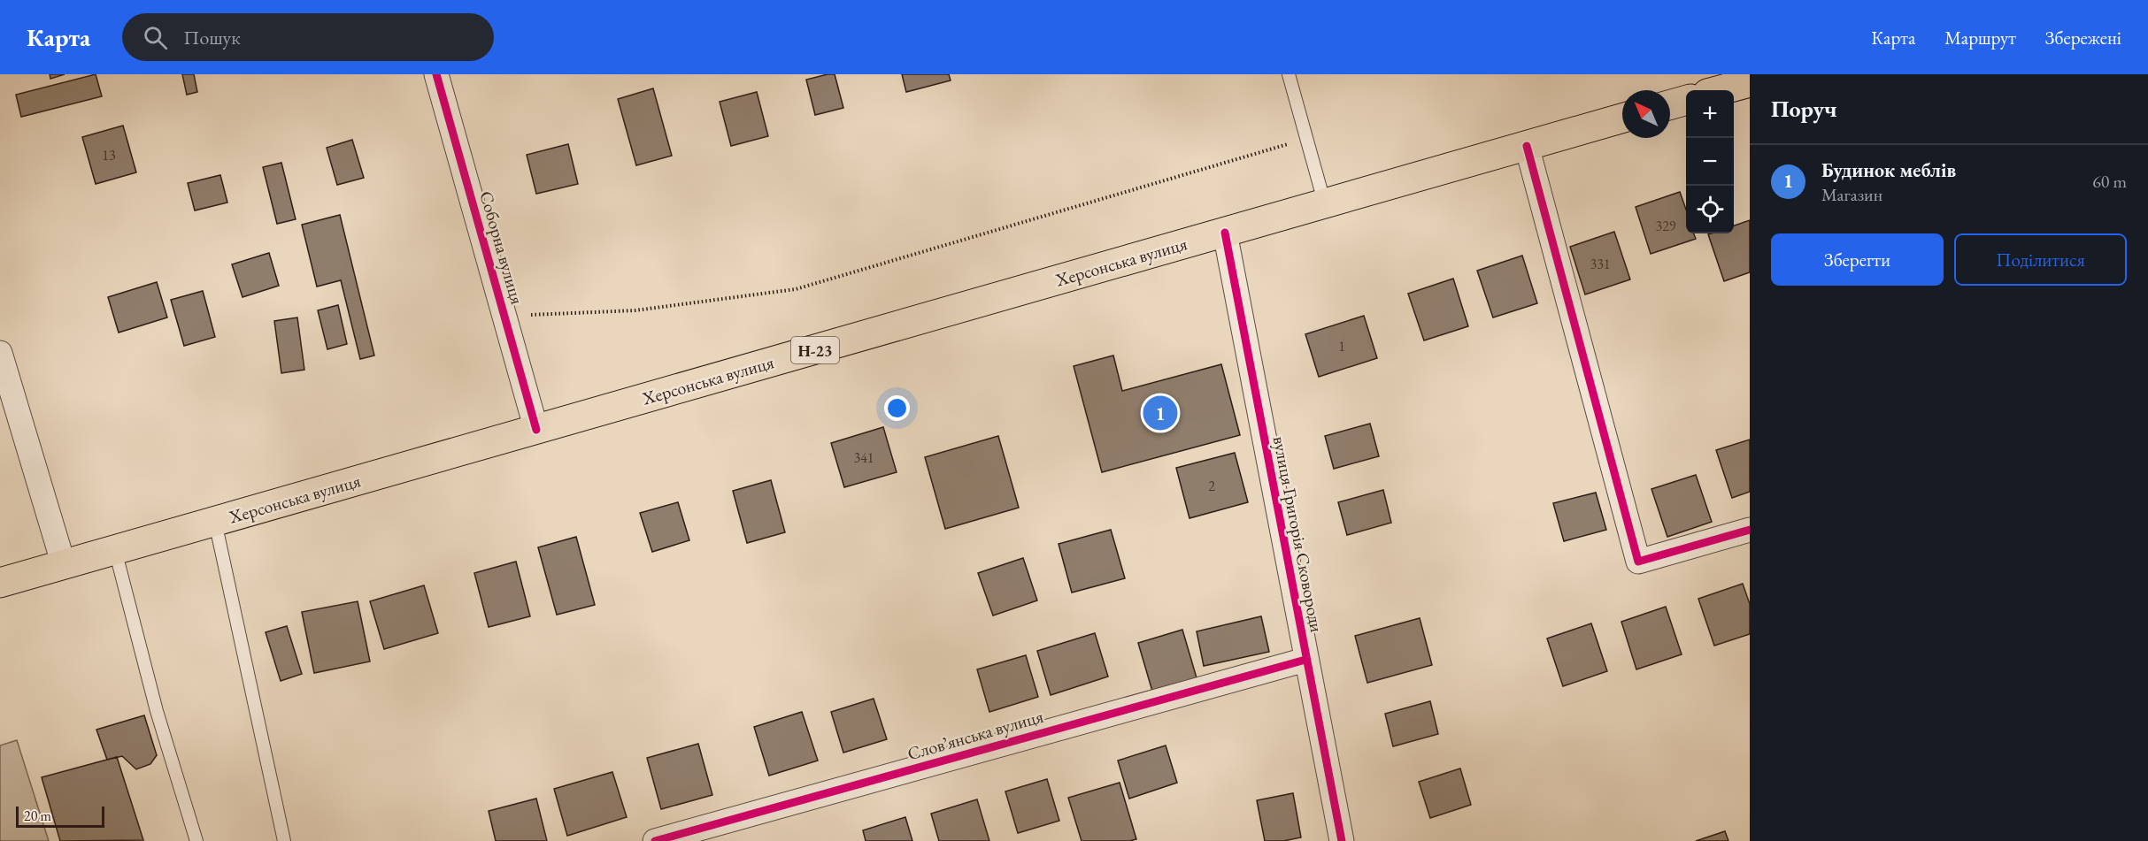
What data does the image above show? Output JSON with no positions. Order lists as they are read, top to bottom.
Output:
{
  "streets": {
    "main road": ["Херсонська вулиця", "Н-23"],
    "street": ["Соборна вулиця", "вулиця Григорія Сковороди", "Словʼянська вулиця"]
  },
  "crossings": [
    ["Соборна вулиця", "Херсонська вулиця"],
    ["Херсонська вулиця", "вулиця Григорія Сковороди"],
    ["вулиця Григорія Сковороди", "Словʼянська вулиця"]
  ],
  "house_numbers": [
    "13",
    "329",
    "331",
    "1",
    "341",
    "2"
  ],
  "scale_bar": "20 m",
  "north": "top left",
  "page": {
    "header": "Карта",
    "search": "Пошук",
    "nav": ["Карта", "Маршрут", "Збережені"],
    "heading": "Поруч",
    "map_buttons": ["+", "−"],
    "list": [
      {
        "mark": "1",
        "name": "Будинок меблів",
        "note": "Магазин",
        "value": "60 m"
      }
    ],
    "buttons": ["Зберегти", "Поділитися"],
    "pins": "1",
    "scale": "20 m"
  }
}
